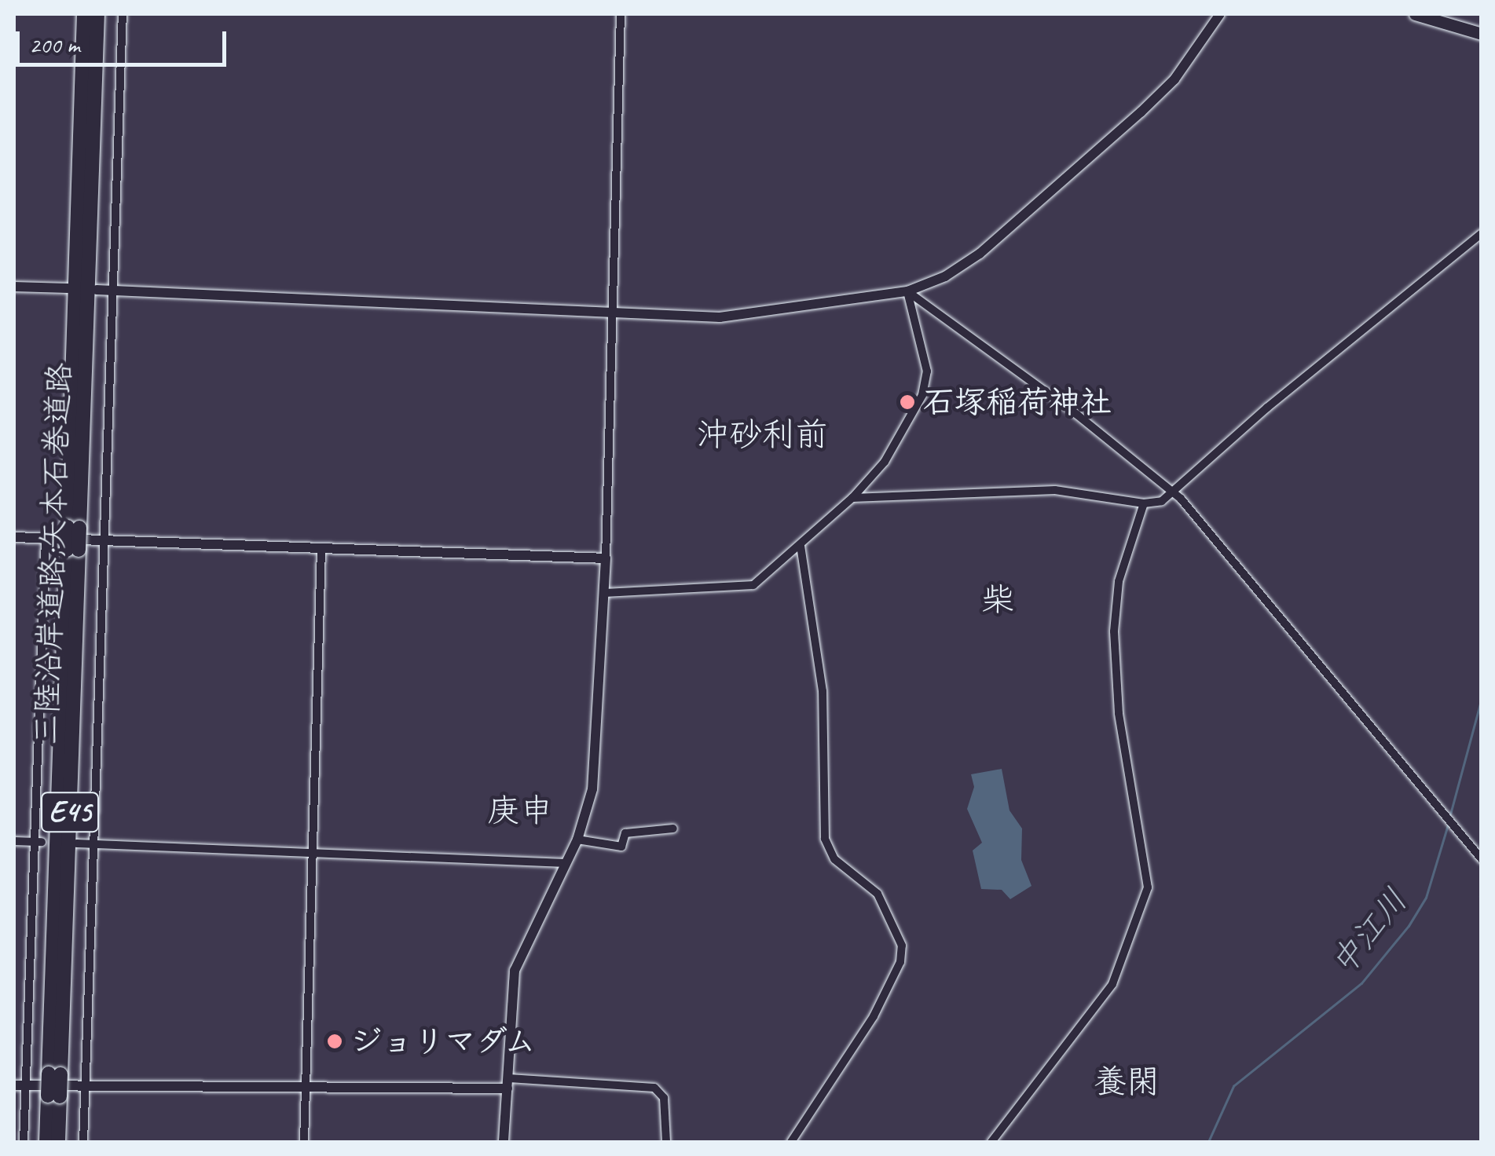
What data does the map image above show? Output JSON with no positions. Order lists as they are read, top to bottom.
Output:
{
  "streets": {
    "highway": ["三陸沿岸道路;矢本石巻道路", "E45"]
  },
  "districts": [
    "沖砂利前",
    "柴",
    "庚申",
    "養閑"
  ],
  "water": ["中江川"],
  "places": ["石塚稲荷神社", "ジョリマダム"],
  "scale_bar": "200 m"
}
